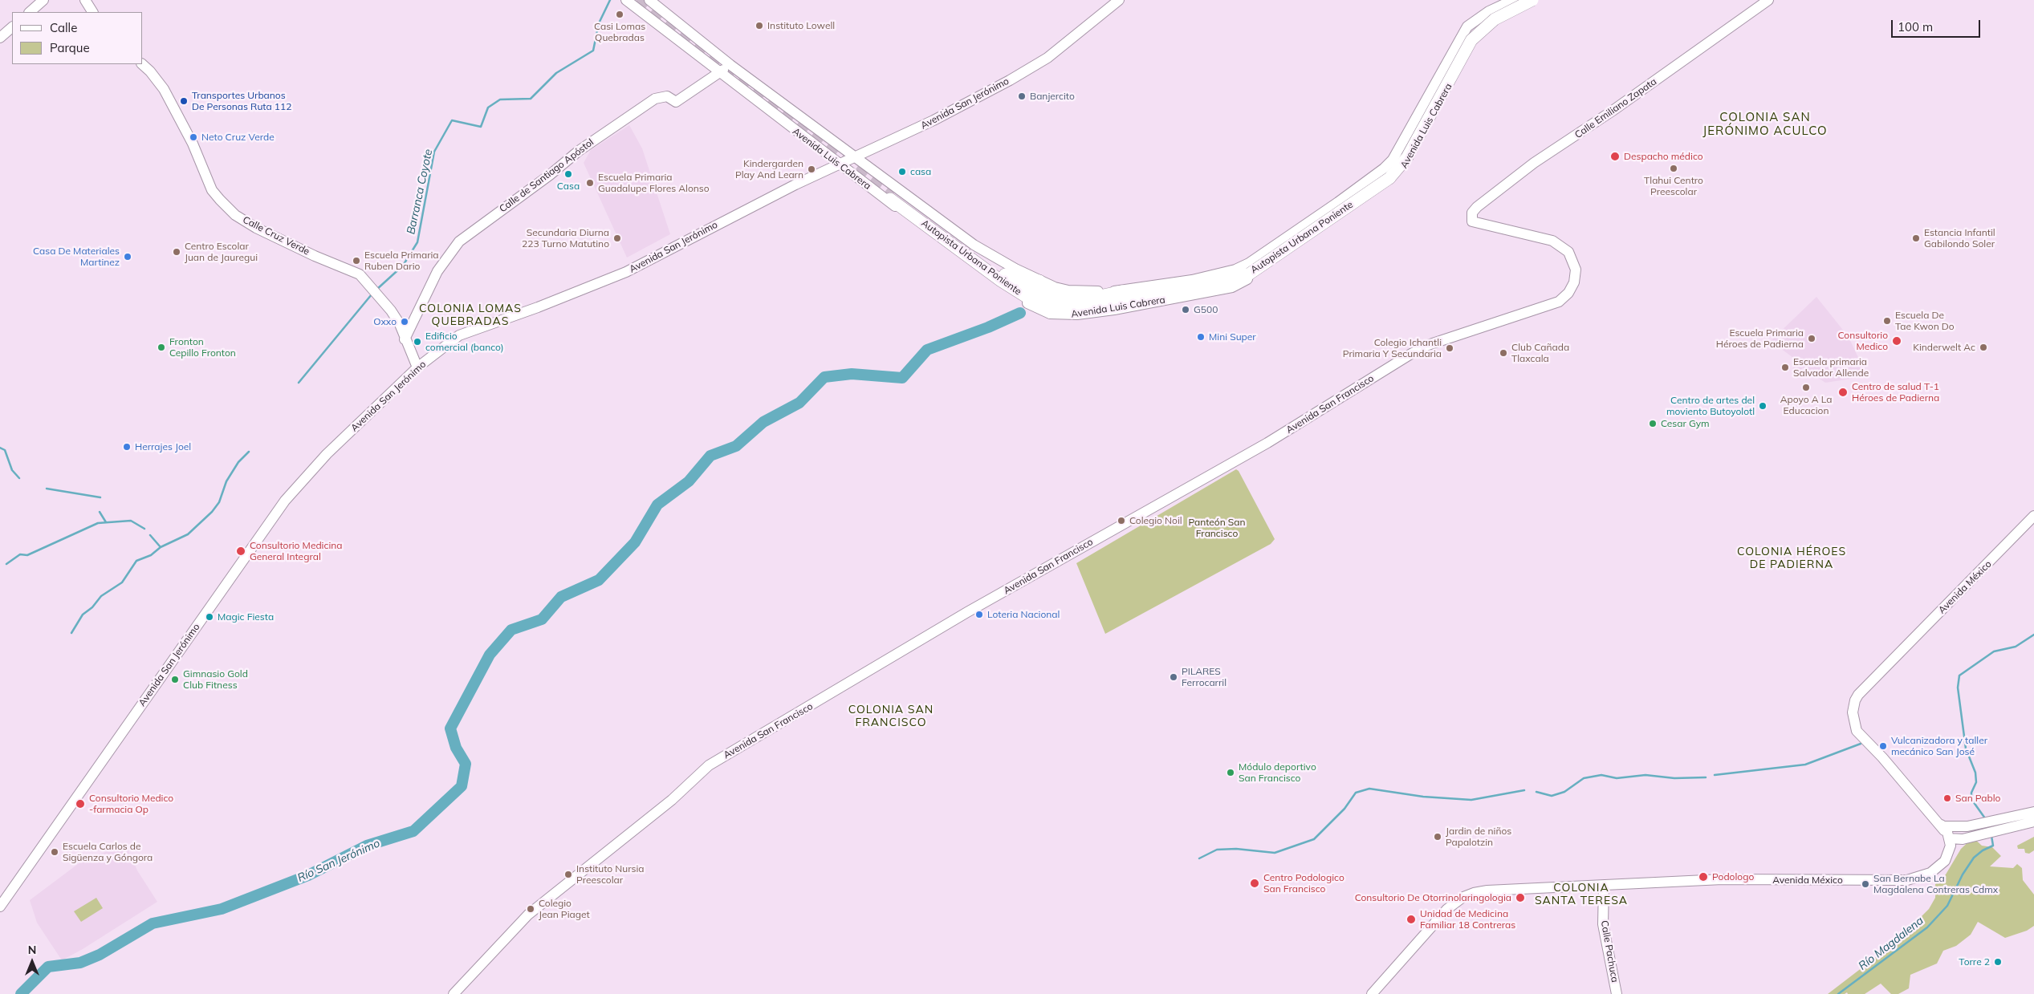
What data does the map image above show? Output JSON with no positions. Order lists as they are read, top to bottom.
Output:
{
  "streets": {
    "highway": ["Autopista Urbana Poniente"],
    "street": [
      "Avenida San Jerónimo",
      "Calle Emiliano Zapata",
      "Avenida Luis Cabrera",
      "Calle de Santiago Apóstol",
      "Calle Cruz Verde",
      "Avenida San Francisco",
      "Avenida México",
      "Calle Pachuca"
    ]
  },
  "crossings": [
    ["Avenida San Jerónimo", "Avenida Luis Cabrera"],
    ["Avenida San Jerónimo", "Calle Cruz Verde"],
    ["Calle Emiliano Zapata", "Avenida San Francisco"],
    ["Avenida Luis Cabrera", "Calle de Santiago Apóstol"],
    ["Avenida Luis Cabrera", "Autopista Urbana Poniente"],
    ["Calle de Santiago Apóstol", "Calle Cruz Verde"],
    ["Avenida México", "Calle Pachuca"]
  ],
  "districts": [
    "COLONIA SAN JERÓNIMO ACULCO",
    "COLONIA LOMAS QUEBRADAS",
    "COLONIA HÉROES DE PADIERNA",
    "COLONIA SAN FRANCISCO",
    "COLONIA SANTA TERESA"
  ],
  "water": ["Barranca Coyote", "Río San Jerónimo", "Río Magdalena"],
  "parks": ["Panteón San Francisco"],
  "places": [
    "Casi Lomas Quebradas",
    "Instituto Lowell",
    "Banjercito",
    "Transportes Urbanos De Personas Ruta 112",
    "Neto Cruz Verde",
    "Despacho médico",
    "Tlahui Centro Preescolar",
    "Kindergarden Play And Learn",
    "casa",
    "Casa",
    "Escuela Primaria Guadalupe Flores Alonso",
    "Secundaria Diurna 223 Turno Matutino",
    "Estancia Infantil Gabilondo Soler",
    "Centro Escolar Juan de Jauregui",
    "Casa De Materiales Martinez",
    "Escuela Primaria Ruben Dario",
    "G500",
    "Escuela De Tae Kwon Do",
    "Oxxo",
    "Mini Super",
    "Escuela Primaria Héroes de Padierna",
    "Consultorio Medico",
    "Edificio comercial (banco)",
    "Fronton Cepillo Fronton",
    "Kinderwelt Ac",
    "Colegio Ichantli Primaria Y Secundaria",
    "Club Cañada Tlaxcala",
    "Escuela primaria Salvador Allende",
    "Apoyo A La Educacion",
    "Centro de salud T-1 Héroes de Padierna",
    "Centro de artes del moviento Butoyolotl",
    "Cesar Gym",
    "Herrajes Joel",
    "Colegio Noil",
    "Consultorio Medicina General Integral",
    "Loteria Nacional",
    "Magic Fiesta",
    "PILARES Ferrocarril",
    "Gimnasio Gold Club Fitness",
    "Vulcanizadora y taller mecánico San José",
    "Módulo deportivo San Francisco",
    "San Pablo",
    "Consultorio Medico -farmacia Op",
    "Jardin de niños Papalotzin",
    "Escuela Carlos de Sigüenza y Góngora",
    "Instituto Nursia Preescolar",
    "Podologo",
    "Centro Podologico San Francisco",
    "San Bernabe La Magdalena Contreras Cdmx",
    "Consultorio De Otorrinolaringologia",
    "Colegio Jean Piaget",
    "Unidad de Medicina Familiar 18 Contreras",
    "Torre 2"
  ],
  "legend": ["Calle", "Parque"],
  "scale_bar": "100 m",
  "north": "top"
}
